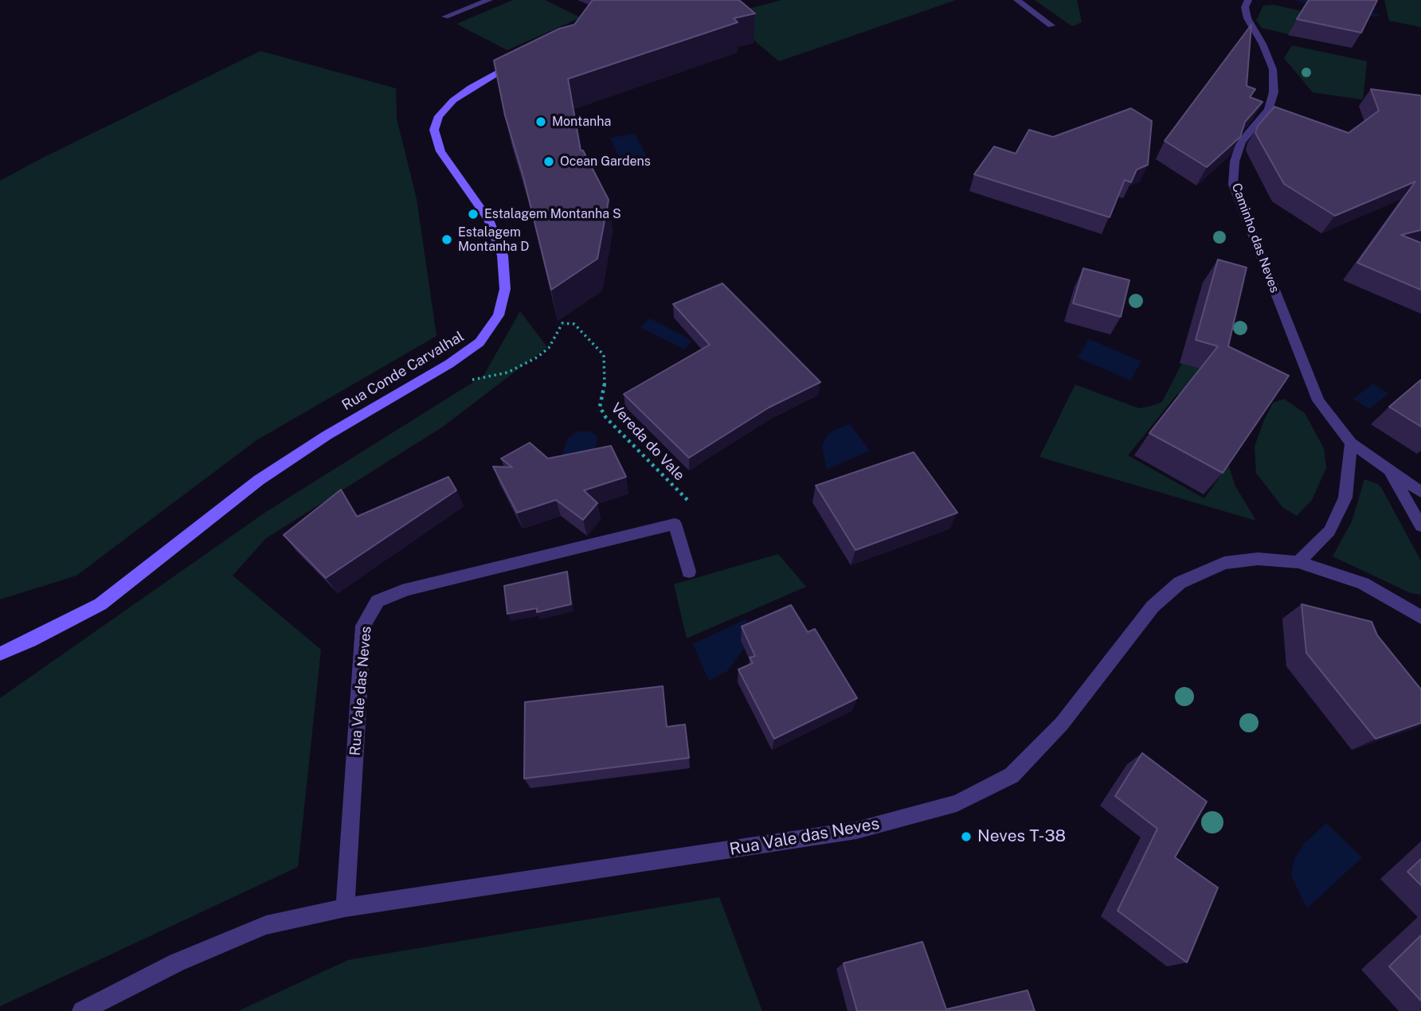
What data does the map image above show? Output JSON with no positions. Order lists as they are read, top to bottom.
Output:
{
  "streets": {
    "main road": ["Rua Conde Carvalhal"],
    "street": ["Caminho das Neves", "Rua Vale das Neves"],
    "path": ["Vereda do Vale"]
  },
  "crossings": [
    ["Vereda do Vale", "Rua Vale das Neves"]
  ],
  "places": [
    "Montanha",
    "Ocean Gardens",
    "Estalagem Montanha S",
    "Estalagem Montanha D",
    "Neves T-38"
  ]
}
